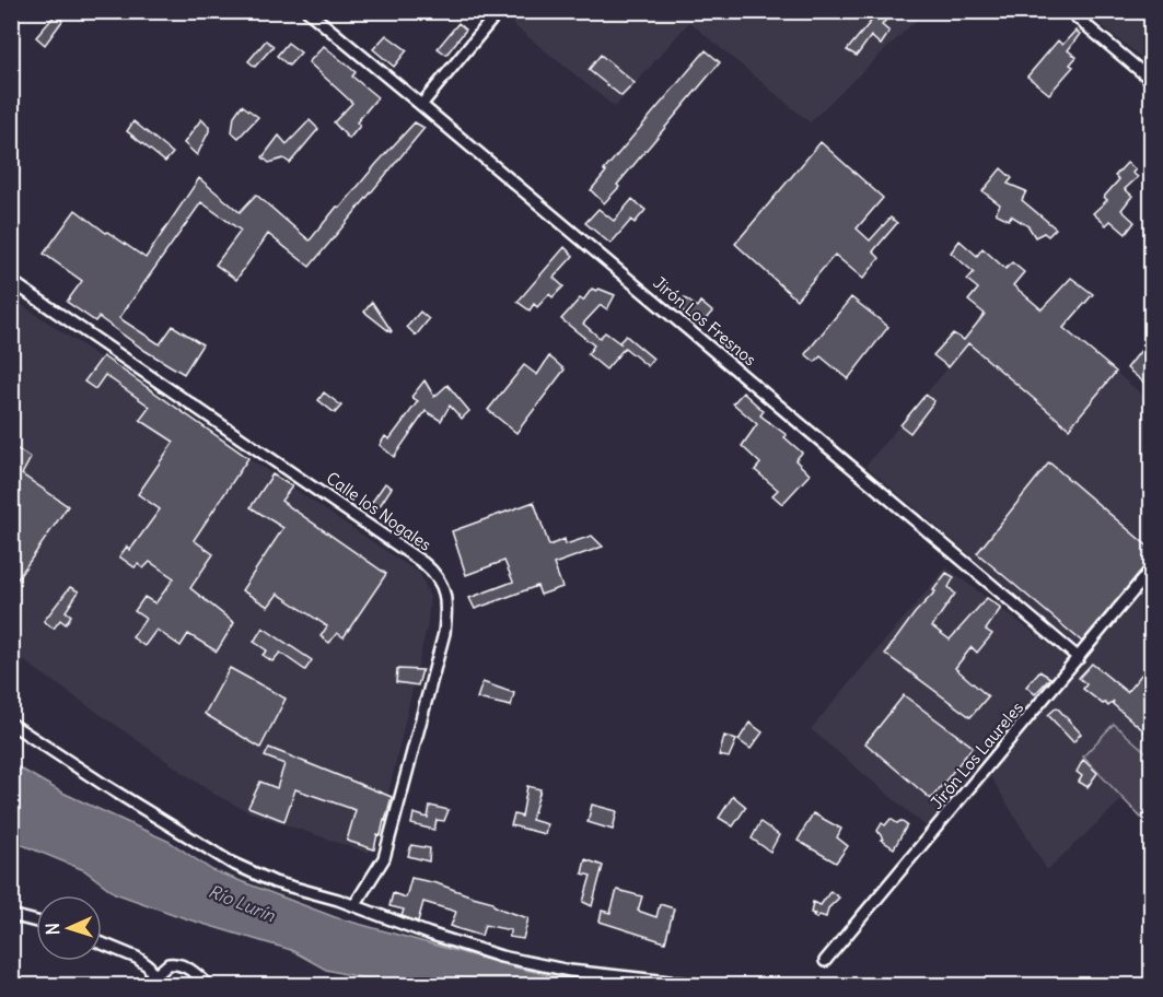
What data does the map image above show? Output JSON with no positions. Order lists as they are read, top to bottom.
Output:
{
  "streets": {
    "street": ["Jirón Los Fresnos", "Calle los Nogales", "Jirón Los Laureles"]
  },
  "crossings": [
    ["Jirón Los Fresnos", "Jirón Los Laureles"]
  ],
  "water": ["Río Lurín"],
  "north": "left"
}
